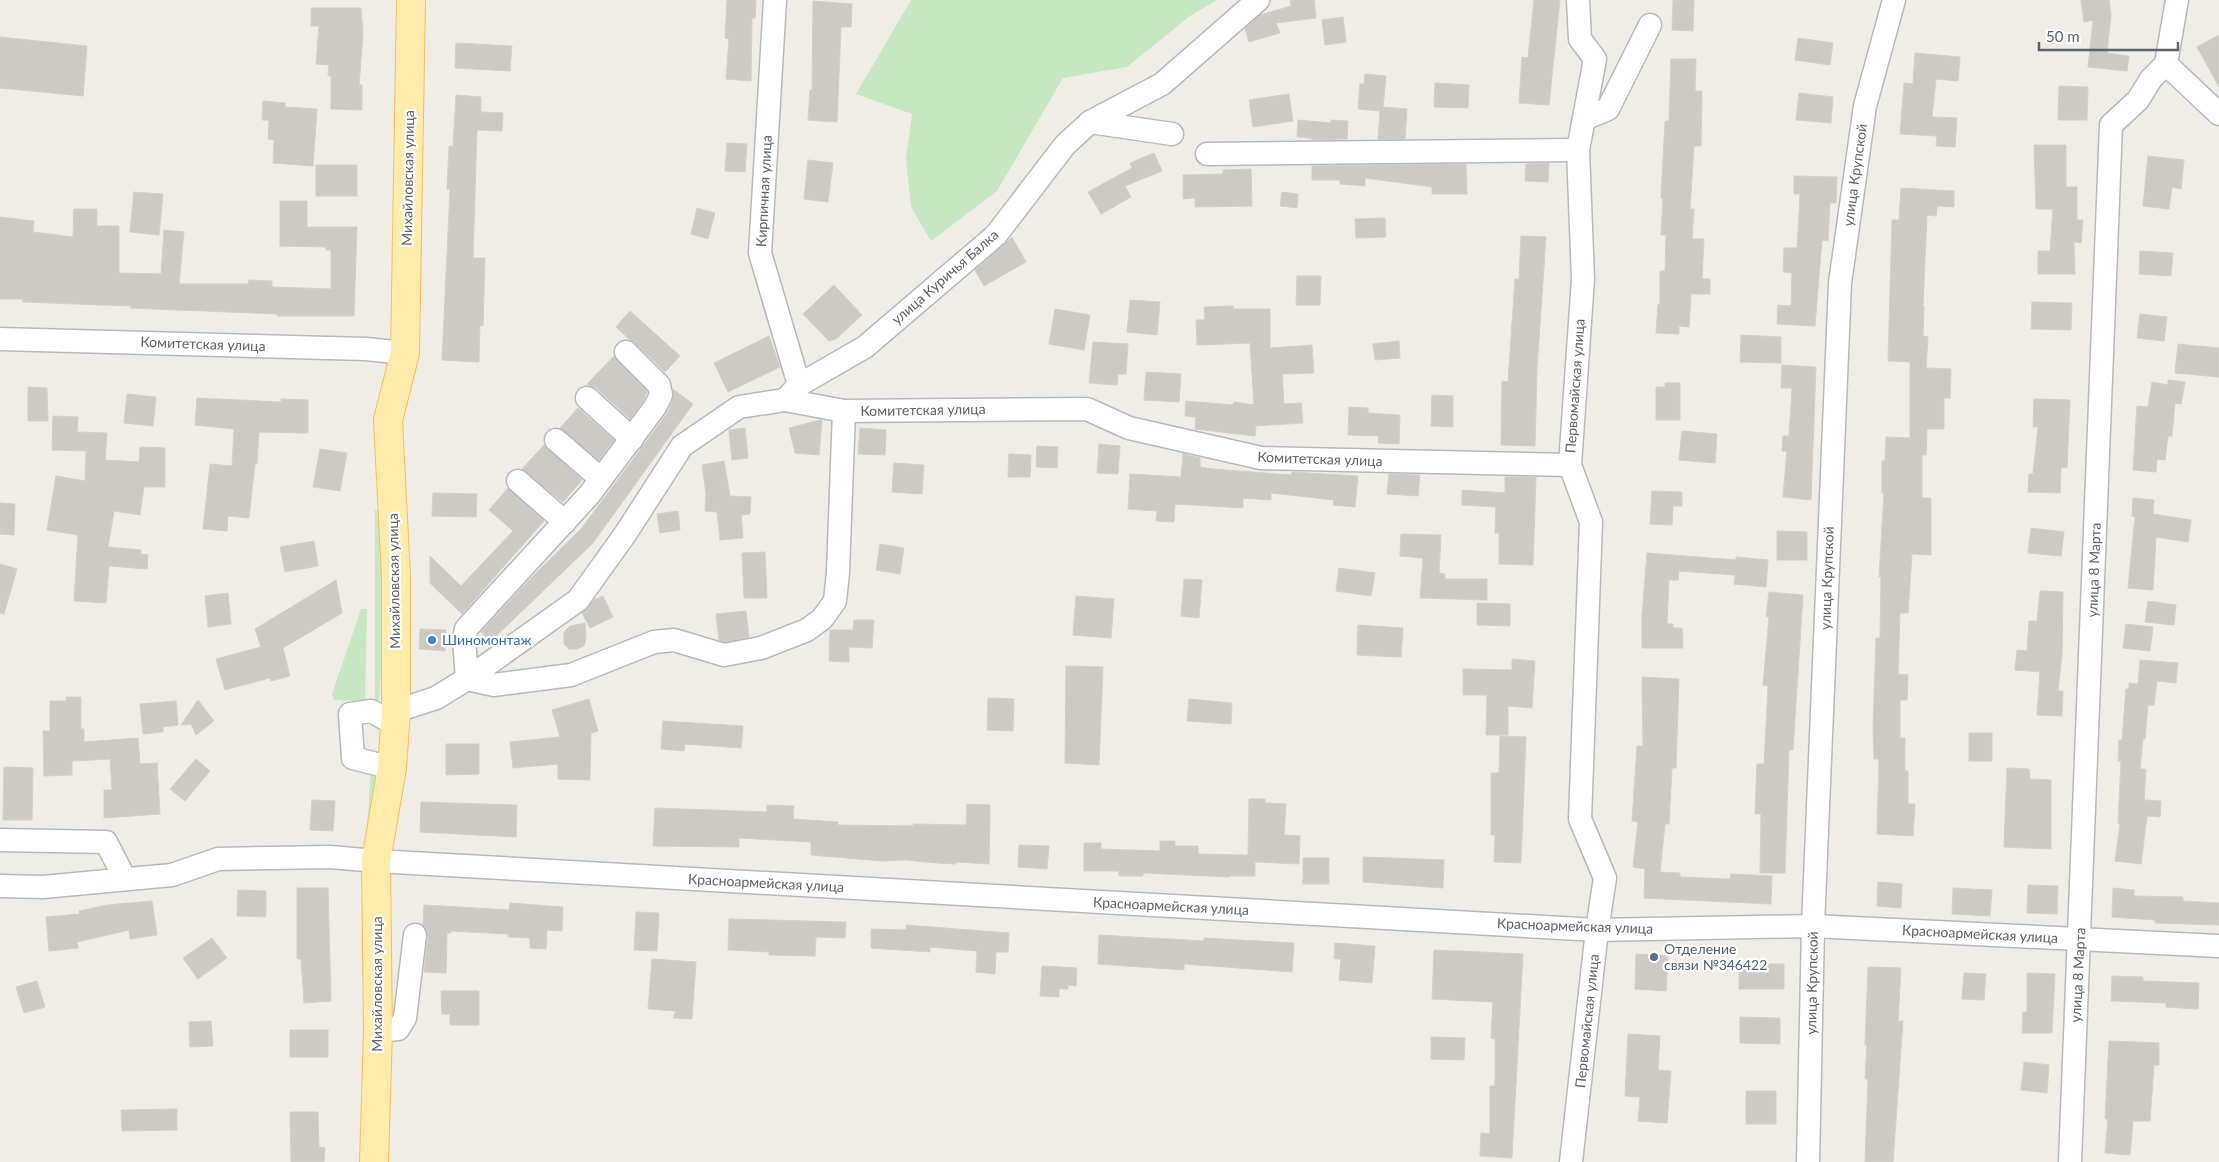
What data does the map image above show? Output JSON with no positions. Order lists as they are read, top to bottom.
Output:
{
  "streets": {
    "main road": ["Михайловская улица"],
    "street": [
      "улица Крупской",
      "Кирпичная улица",
      "улица Куричья Балка",
      "Комитетская улица",
      "Первомайская улица",
      "улица 8 Марта",
      "Красноармейская улица"
    ]
  },
  "crossings": [
    ["улица Крупской", "Красноармейская улица"],
    ["Михайловская улица", "Комитетская улица"],
    ["Михайловская улица", "Красноармейская улица"],
    ["Кирпичная улица", "улица Куричья Балка"],
    ["Кирпичная улица", "Комитетская улица"],
    ["улица Куричья Балка", "Комитетская улица"],
    ["Комитетская улица", "Первомайская улица"],
    ["Первомайская улица", "Красноармейская улица"],
    ["улица 8 Марта", "Красноармейская улица"]
  ],
  "places": ["Шиномонтаж", "Отделение связи №346422"],
  "scale_bar": "50 m"
}
